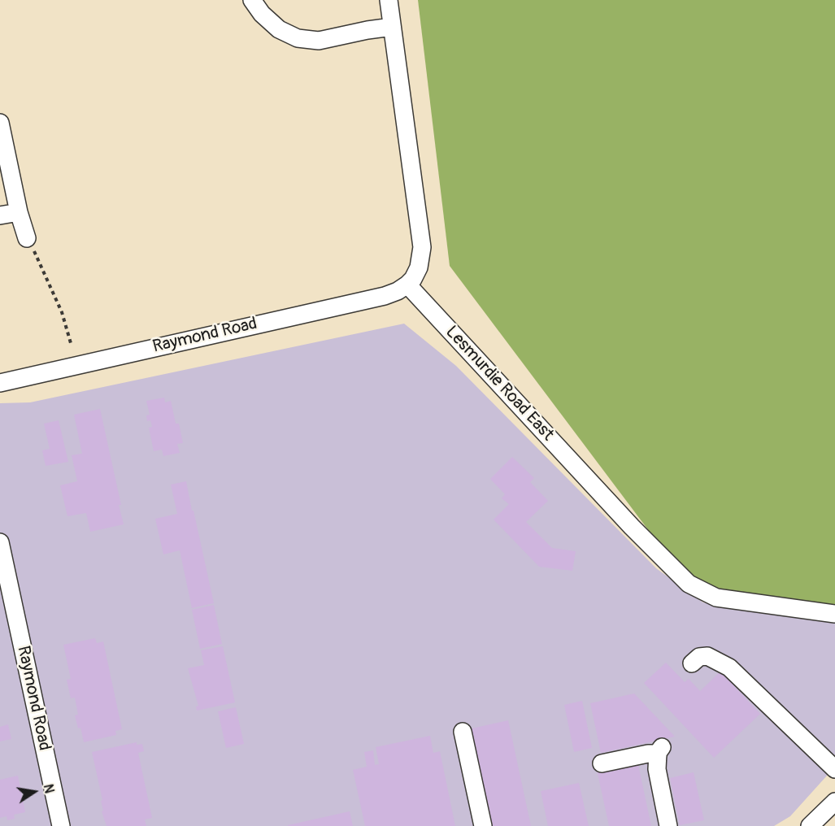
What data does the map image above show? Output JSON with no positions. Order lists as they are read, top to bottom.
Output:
{
  "streets": {
    "street": ["Raymond Road", "Lesmurdie Road East"]
  },
  "crossings": [
    ["Raymond Road", "Lesmurdie Road East"]
  ],
  "north": "right"
}
